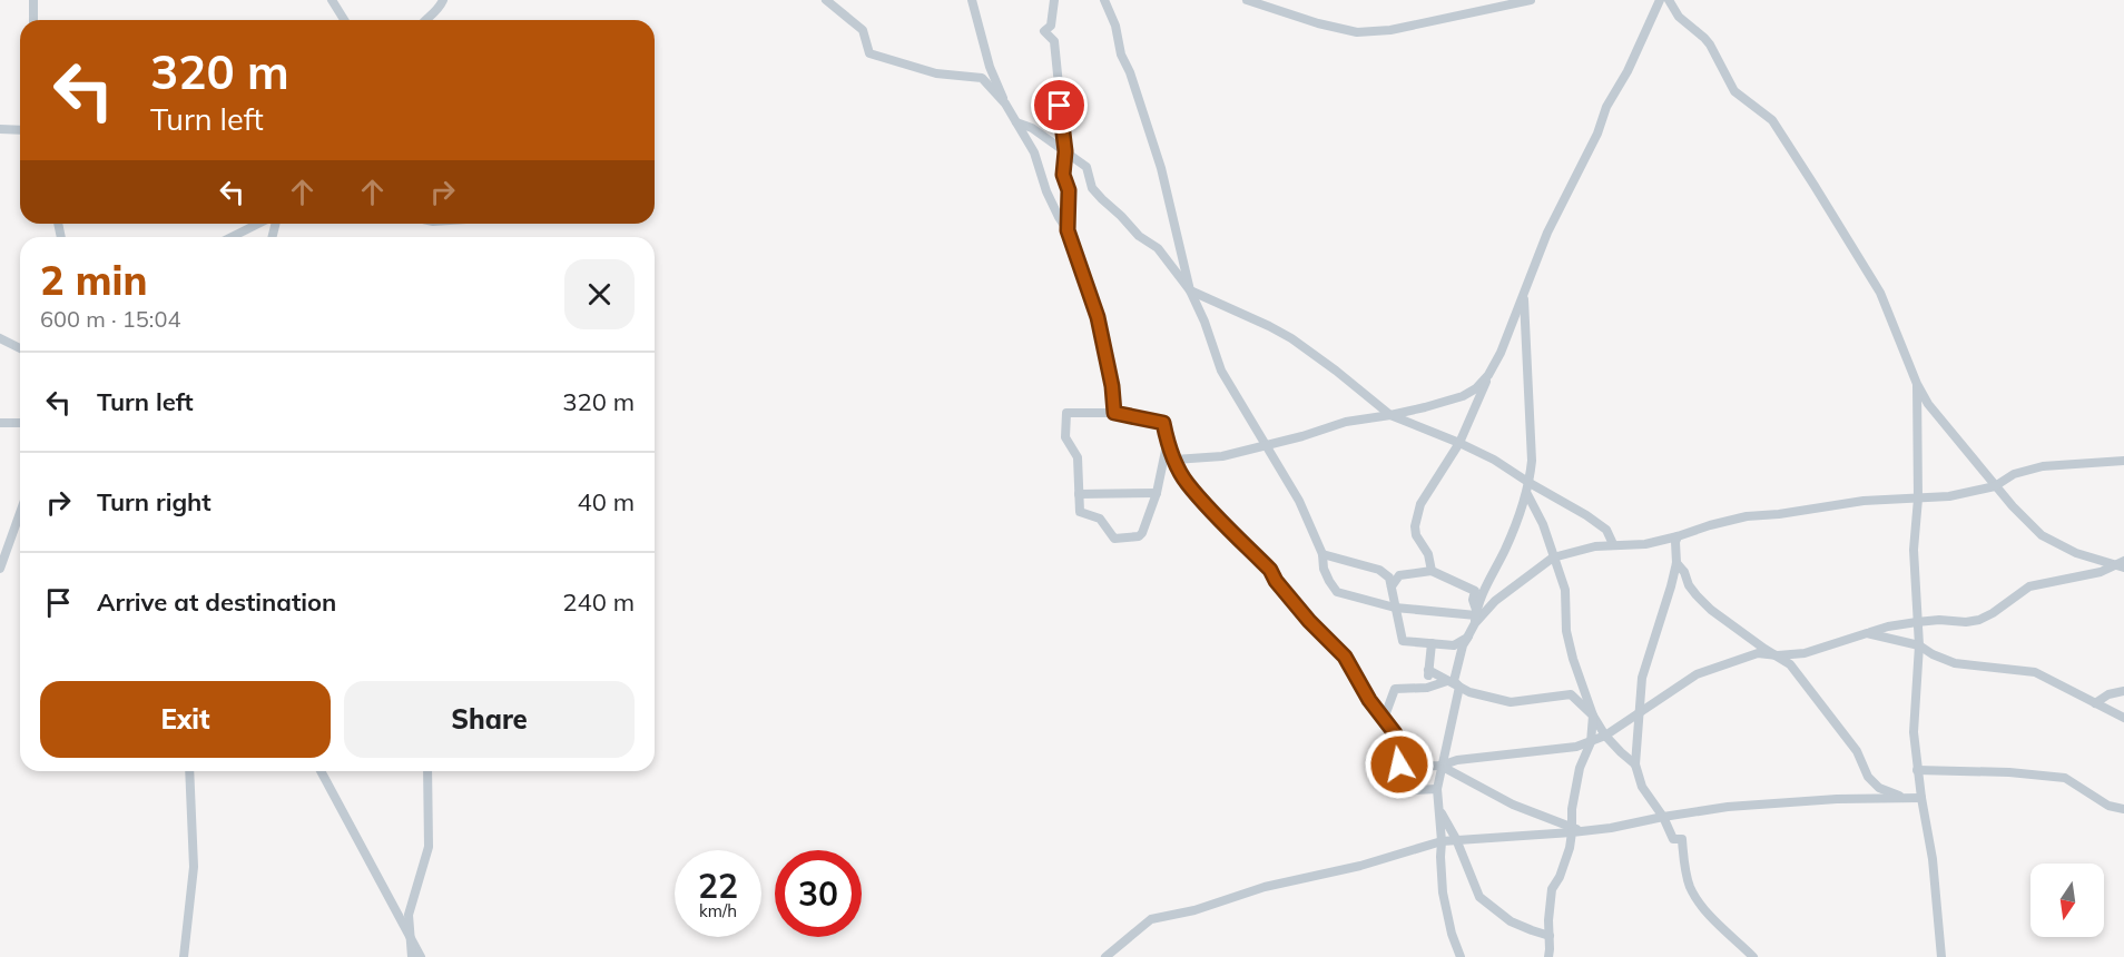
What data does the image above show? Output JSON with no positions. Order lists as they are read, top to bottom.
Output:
{
  "north": "bottom",
  "page": {
    "turn": ["320 m", "Turn left"],
    "heading": ["2 min", "600 m · 15:04"],
    "list": [
      {
        "name": "Turn left",
        "value": "320 m"
      },
      {
        "name": "Turn right",
        "value": "40 m"
      },
      {
        "name": "Arrive at destination",
        "value": "240 m"
      }
    ],
    "buttons": ["Exit", "Share"],
    "speed": "22 km/h",
    "limit": "30"
  }
}
